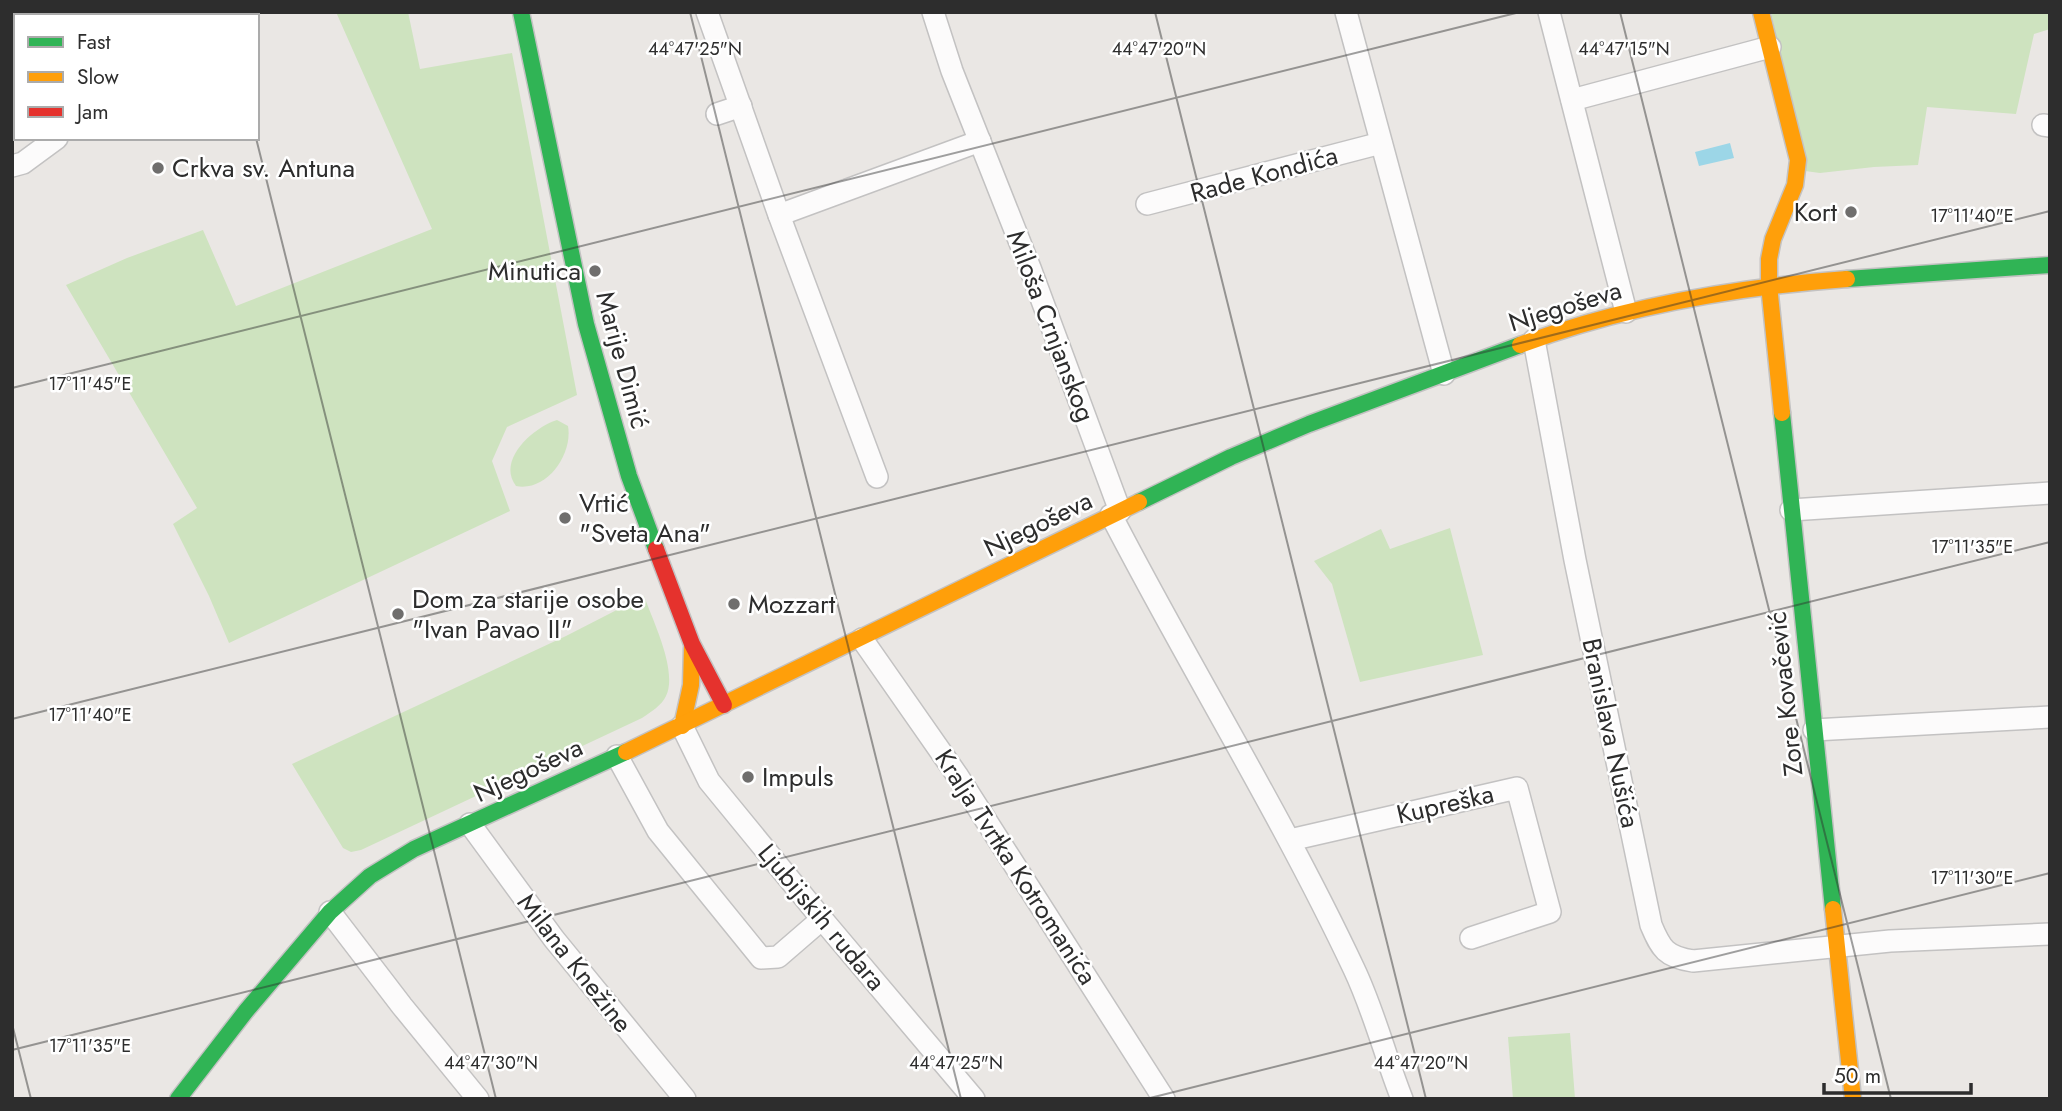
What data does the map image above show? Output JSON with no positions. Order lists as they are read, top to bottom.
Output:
{
  "streets": {
    "street": [
      "Rade Kondića",
      "Njegoševa",
      "Miloša Crnjanskog",
      "Marije Dimić",
      "Zore Kovačević",
      "Branislava Nušića",
      "Kupreška",
      "Kralja Tvrtka Kotromanića",
      "Ljubijskih rudara",
      "Milana Knežine"
    ]
  },
  "crossings": [
    ["Njegoševa", "Miloša Crnjanskog"],
    ["Njegoševa", "Marije Dimić"],
    ["Njegoševa", "Zore Kovačević"],
    ["Njegoševa", "Branislava Nušića"],
    ["Njegoševa", "Kralja Tvrtka Kotromanića"],
    ["Njegoševa", "Ljubijskih rudara"],
    ["Njegoševa", "Milana Knežine"],
    ["Zore Kovačević", "Branislava Nušića"]
  ],
  "places": [
    "Crkva sv. Antuna",
    "Kort",
    "Minutica",
    "Vrtić \"Sveta Ana\"",
    "Mozzart",
    "Dom za starije osobe \"Ivan Pavao II\"",
    "Impuls"
  ],
  "legend": ["Fast", "Slow", "Jam"],
  "scale_bar": "50 m",
  "coordinates": [
    "44°47'25\"N",
    "44°47'20\"N",
    "44°47'15\"N",
    "17°11'40\"E",
    "17°11'45\"E",
    "17°11'35\"E",
    "17°11'30\"E",
    "44°47'30\"N"
  ]
}
